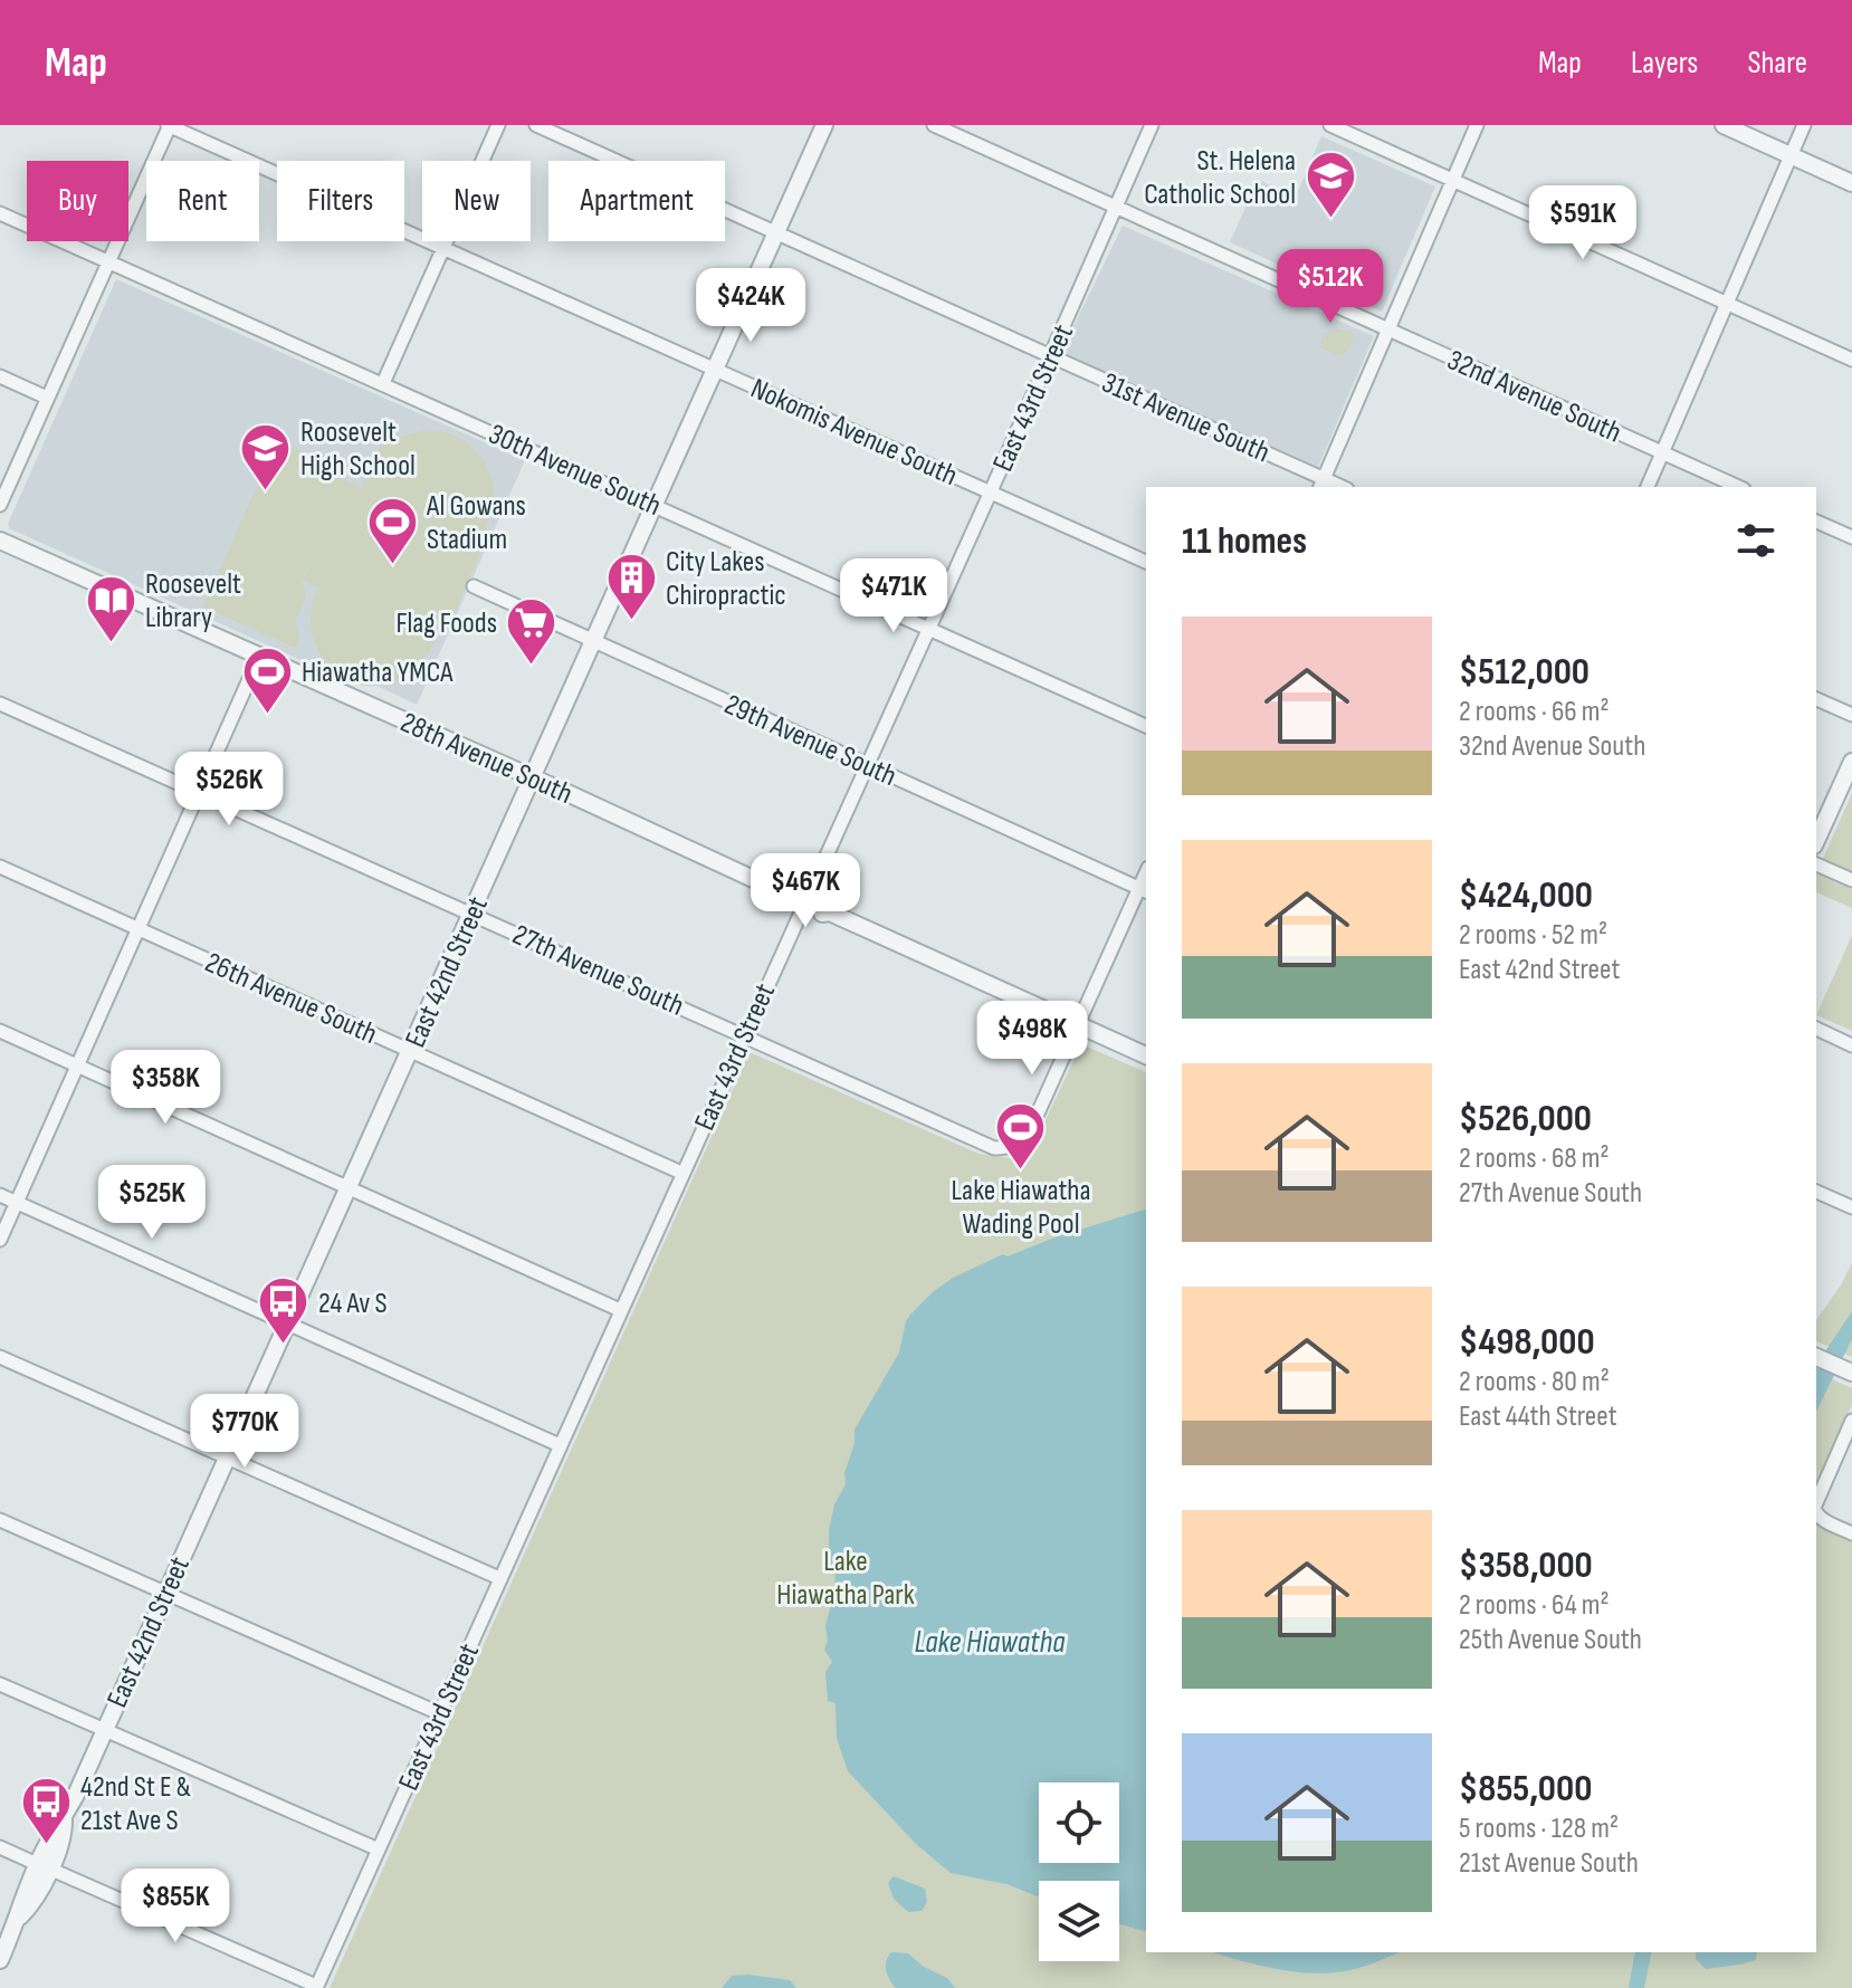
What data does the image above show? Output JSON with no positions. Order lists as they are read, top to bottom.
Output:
{
  "streets": {
    "street": [
      "32nd Avenue South",
      "East 43rd Street",
      "31st Avenue South",
      "Nokomis Avenue South",
      "30th Avenue South",
      "29th Avenue South",
      "28th Avenue South",
      "27th Avenue South",
      "East 42nd Street",
      "26th Avenue South"
    ]
  },
  "crossings": [
    ["32nd Avenue South", "East 43rd Street"],
    ["East 43rd Street", "31st Avenue South"],
    ["East 43rd Street", "Nokomis Avenue South"],
    ["East 43rd Street", "30th Avenue South"],
    ["East 43rd Street", "29th Avenue South"],
    ["East 43rd Street", "28th Avenue South"],
    ["East 43rd Street", "27th Avenue South"],
    ["East 43rd Street", "26th Avenue South"],
    ["31st Avenue South", "East 42nd Street"],
    ["Nokomis Avenue South", "East 42nd Street"],
    ["30th Avenue South", "East 42nd Street"],
    ["29th Avenue South", "East 42nd Street"],
    ["28th Avenue South", "27th Avenue South"],
    ["28th Avenue South", "East 42nd Street"],
    ["27th Avenue South", "East 42nd Street"],
    ["East 42nd Street", "26th Avenue South"]
  ],
  "water": ["Lake Hiawatha"],
  "parks": ["Lake Hiawatha Park"],
  "places": {
    "school or university": ["St. Helena Catholic School", "Roosevelt High School"],
    "sports": ["Al Gowans Stadium", "Hiawatha YMCA", "Lake Hiawatha Wading Pool"],
    "building": ["City Lakes Chiropractic"],
    "library": ["Roosevelt Library"],
    "supermarket": ["Flag Foods"],
    "bus stop": ["24 Av S", "42nd St E & 21st Ave S"]
  },
  "page": {
    "header": "Map",
    "nav": ["Map", "Layers", "Share"],
    "chip": [
      "Buy",
      "Rent",
      "Filters",
      "New",
      "Apartment"
    ],
    "price": [
      "$591K",
      "$512K",
      "$424K",
      "$471K",
      "$526K",
      "$467K",
      "$498K",
      "$358K",
      "$525K",
      "$770K",
      "$855K"
    ],
    "heading": "11 homes",
    "list": [
      {
        "name": "$512,000",
        "note": "2 rooms · 66 m² · 32nd Avenue South"
      },
      {
        "name": "$424,000",
        "note": "2 rooms · 52 m² · East 42nd Street"
      },
      {
        "name": "$526,000",
        "note": "2 rooms · 68 m² · 27th Avenue South"
      },
      {
        "name": "$498,000",
        "note": "2 rooms · 80 m² · East 44th Street"
      },
      {
        "name": "$358,000",
        "note": "2 rooms · 64 m² · 25th Avenue South"
      },
      {
        "name": "$855,000",
        "note": "5 rooms · 128 m² · 21st Avenue South"
      }
    ]
  }
}
